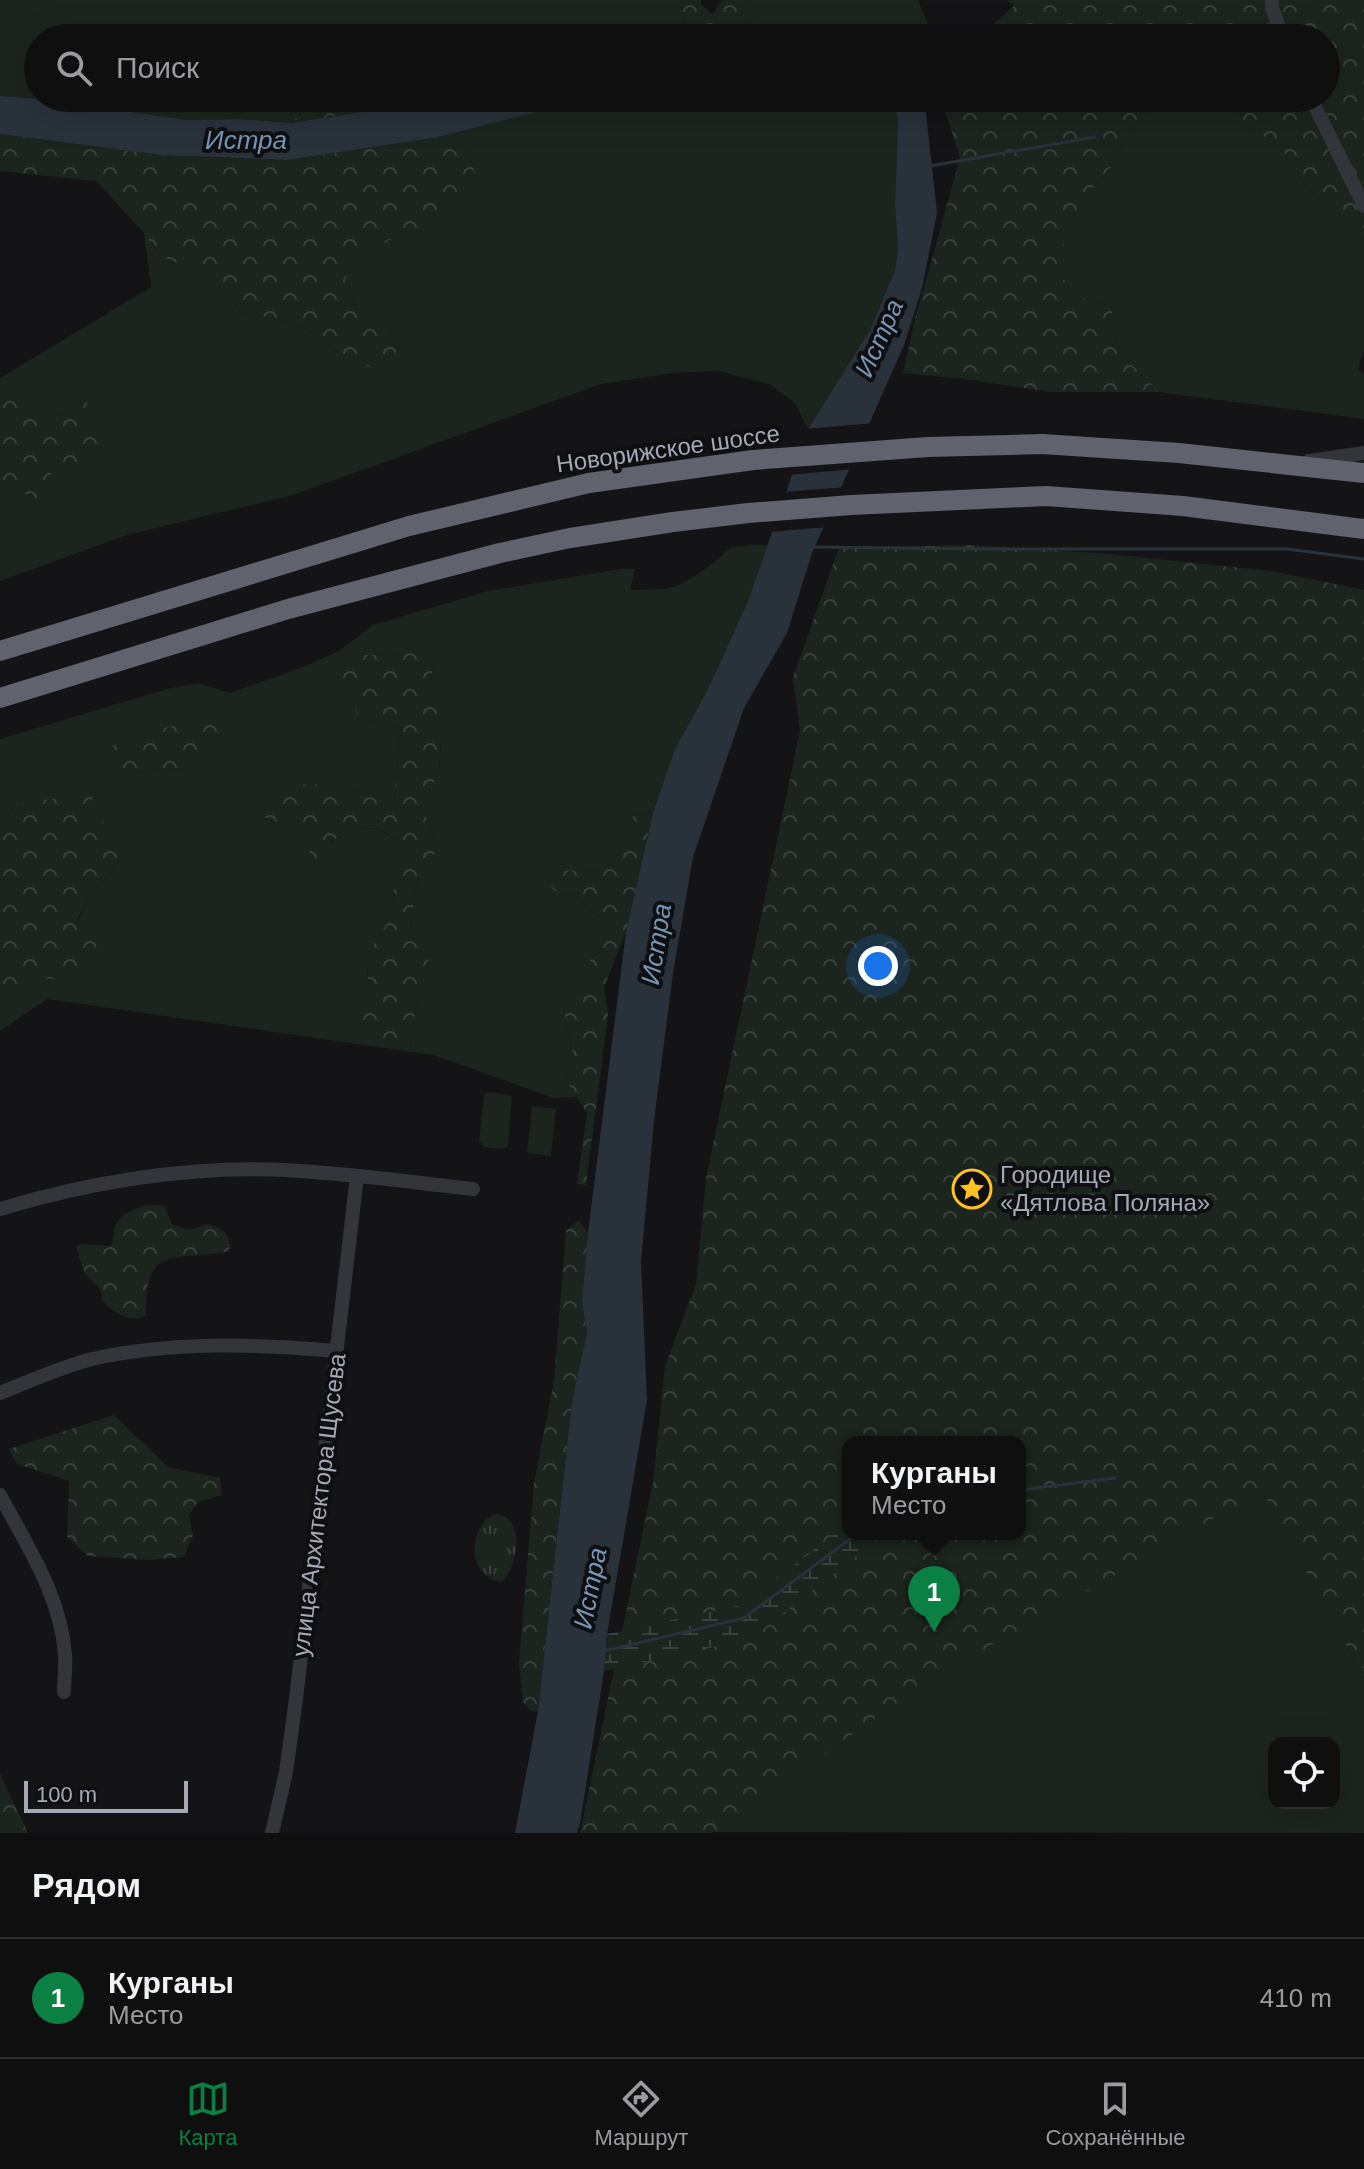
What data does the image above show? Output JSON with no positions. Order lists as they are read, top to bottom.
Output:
{
  "streets": {
    "highway": ["Новорижское шоссе"],
    "street": ["улица Архитектора Щусева"]
  },
  "water": ["Истра"],
  "places": {
    "place": ["Городище «Дятлова Поляна»"]
  },
  "scale_bar": "100 m",
  "page": {
    "search": "Поиск",
    "popup": ["Курганы", "Место"],
    "pins": "1",
    "scale": "100 m",
    "heading": "Рядом",
    "list": [
      {
        "mark": "1",
        "name": "Курганы",
        "note": "Место",
        "value": "410 m"
      }
    ],
    "nav": ["Карта", "Маршрут", "Сохранённые"]
  }
}
